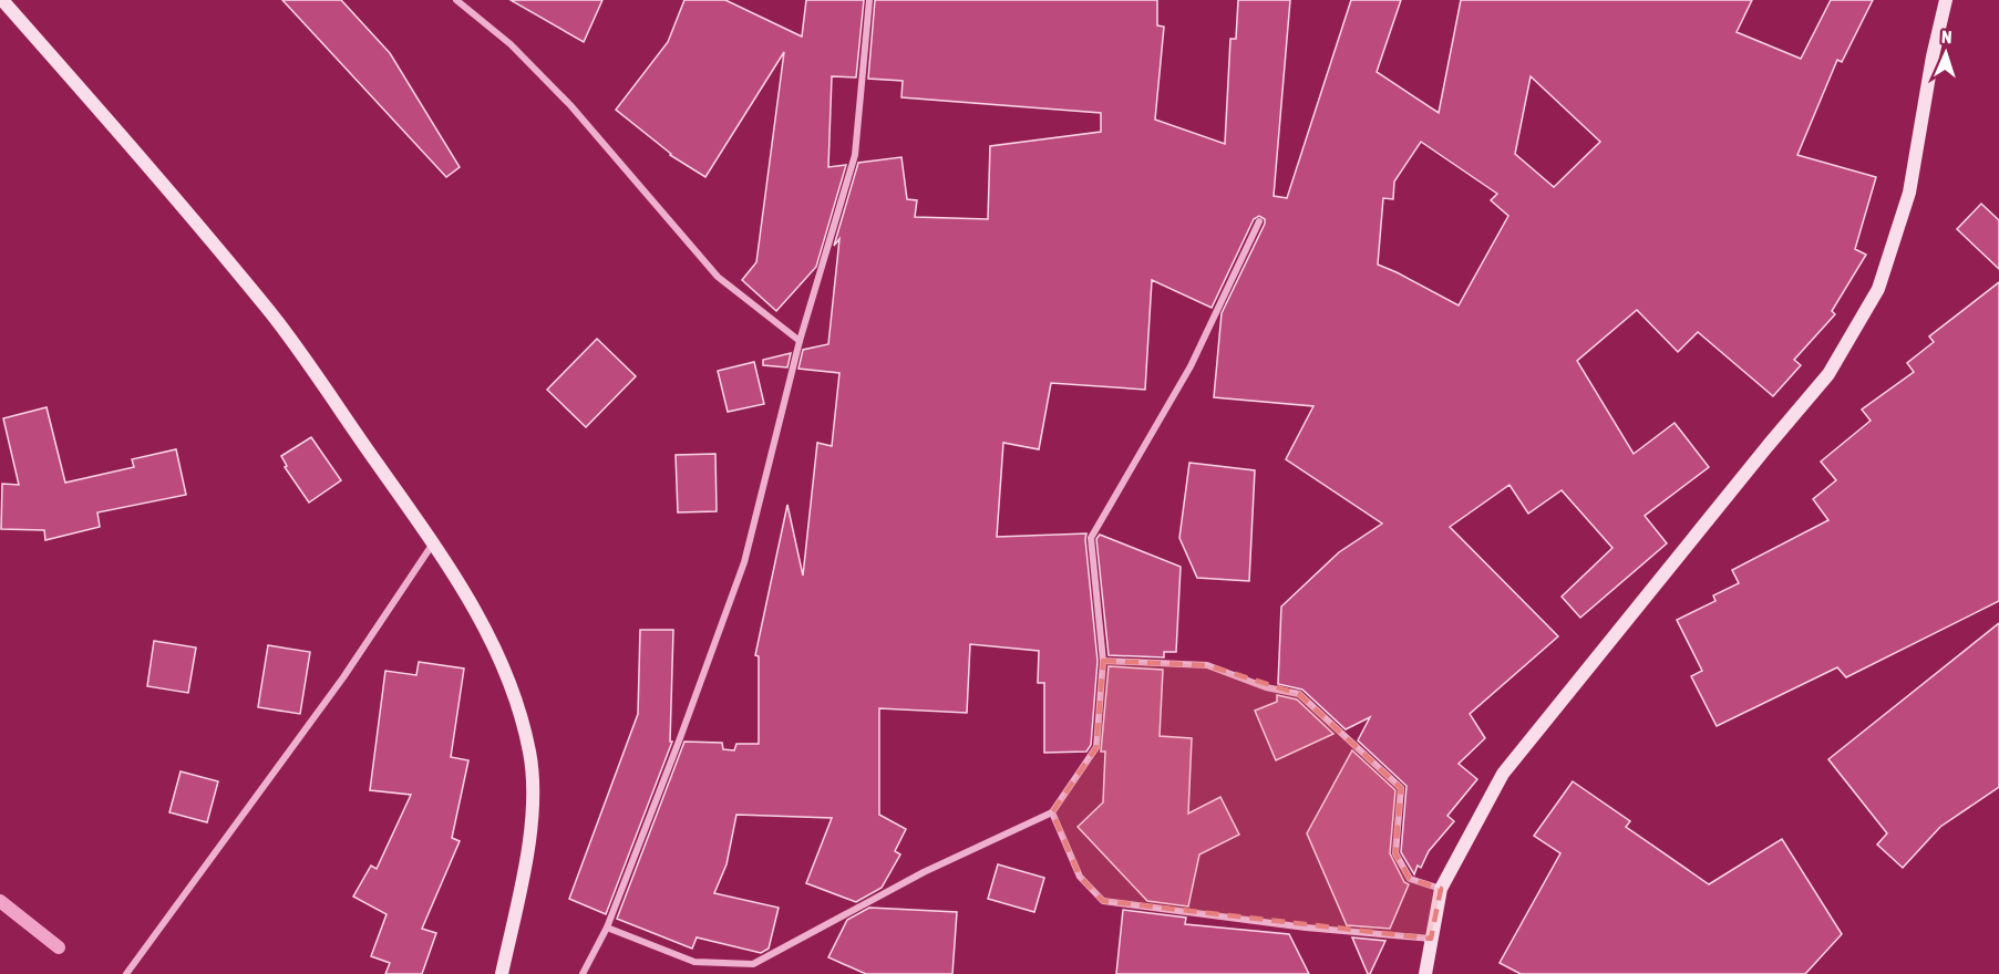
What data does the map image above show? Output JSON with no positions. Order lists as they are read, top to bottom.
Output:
{
  "north": "top"
}
